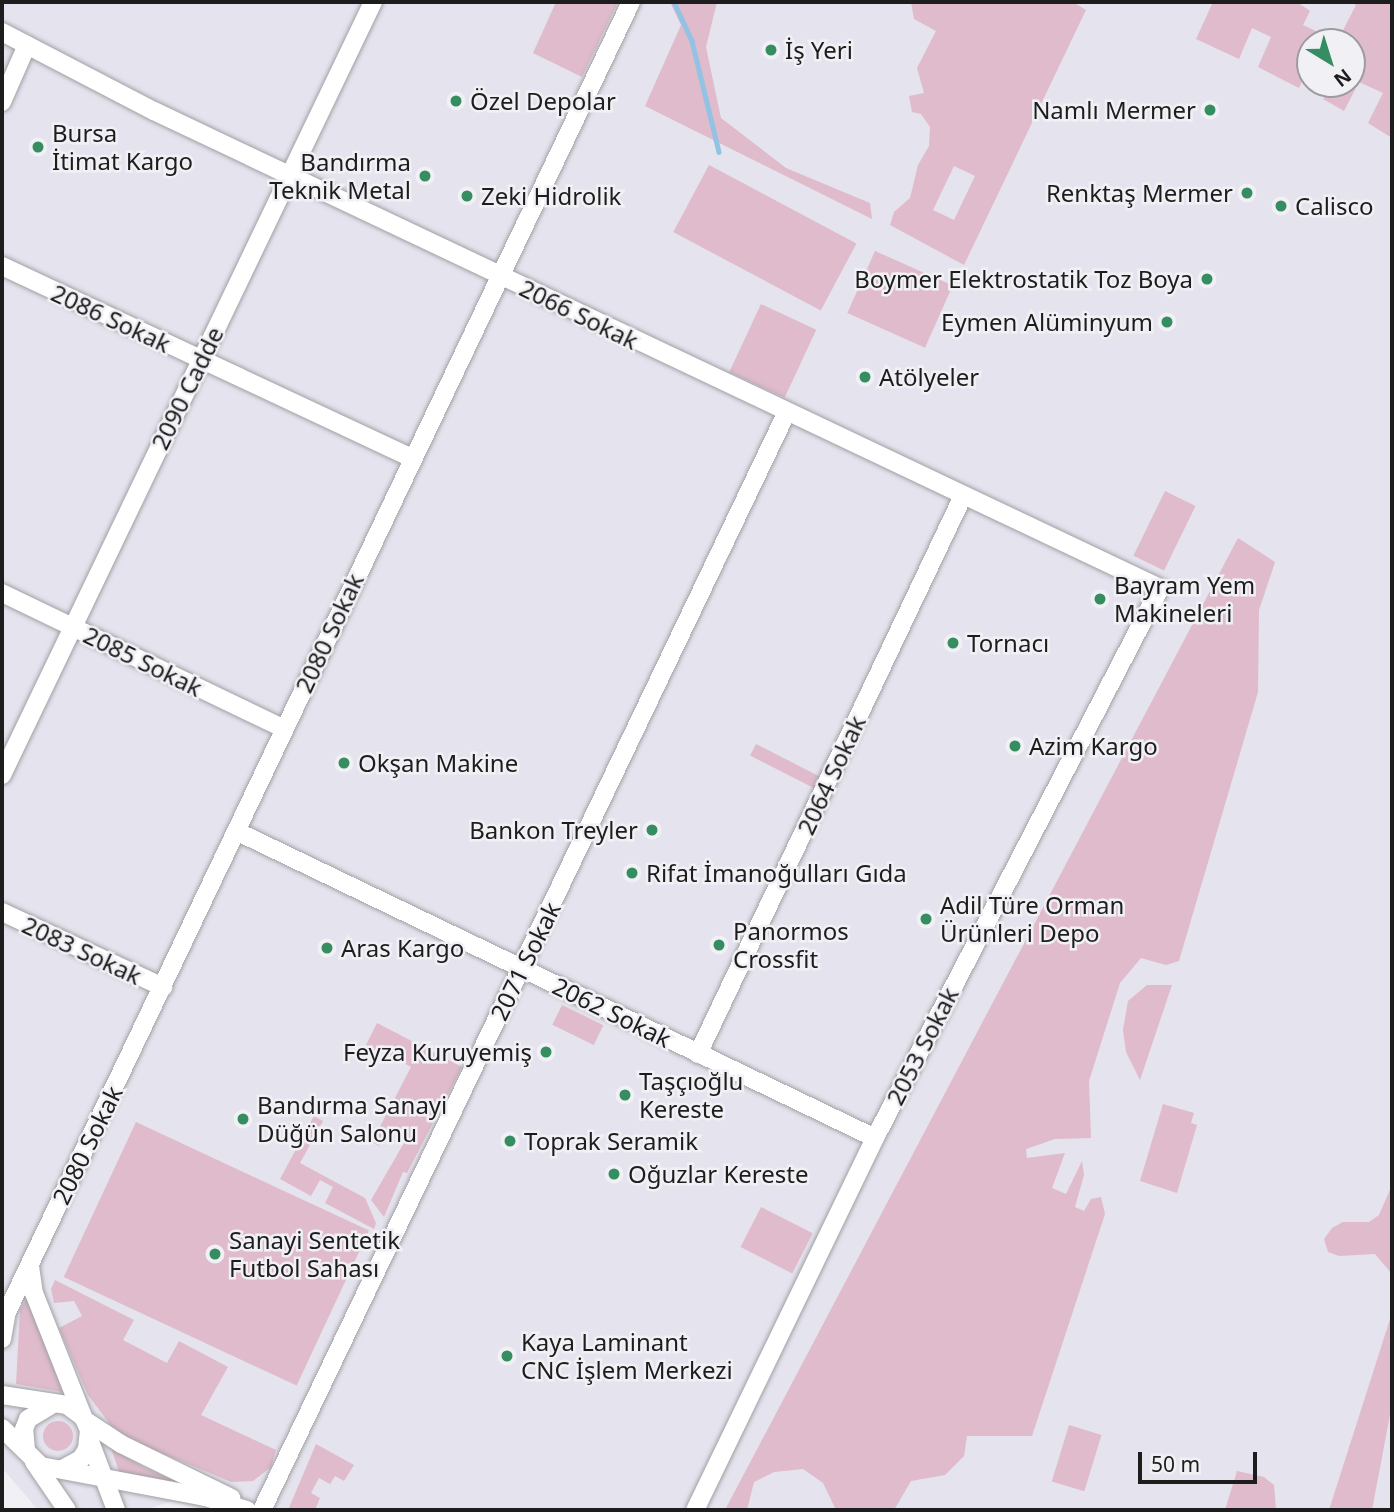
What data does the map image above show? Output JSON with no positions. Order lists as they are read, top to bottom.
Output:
{
  "streets": {
    "street": [
      "2066 Sokak",
      "2086 Sokak",
      "2090 Cadde",
      "2080 Sokak",
      "2085 Sokak",
      "2064 Sokak",
      "2083 Sokak",
      "2071 Sokak",
      "2062 Sokak",
      "2053 Sokak"
    ]
  },
  "crossings": [
    ["2066 Sokak", "2090 Cadde"],
    ["2066 Sokak", "2080 Sokak"],
    ["2066 Sokak", "2064 Sokak"],
    ["2066 Sokak", "2071 Sokak"],
    ["2066 Sokak", "2053 Sokak"],
    ["2086 Sokak", "2090 Cadde"],
    ["2086 Sokak", "2080 Sokak"],
    ["2090 Cadde", "2085 Sokak"],
    ["2080 Sokak", "2085 Sokak"],
    ["2080 Sokak", "2083 Sokak"],
    ["2080 Sokak", "2062 Sokak"],
    ["2064 Sokak", "2062 Sokak"],
    ["2071 Sokak", "2062 Sokak"],
    ["2062 Sokak", "2053 Sokak"]
  ],
  "places": [
    "İş Yeri",
    "Özel Depolar",
    "Namlı Mermer",
    "Bursa İtimat Kargo",
    "Bandırma Teknik Metal",
    "Renktaş Mermer",
    "Zeki Hidrolik",
    "Calisco",
    "Boymer Elektrostatik Toz Boya",
    "Eymen Alüminyum",
    "Atölyeler",
    "Bayram Yem Makineleri",
    "Tornacı",
    "Azim Kargo",
    "Okşan Makine",
    "Bankon Treyler",
    "Rifat İmanoğulları Gıda",
    "Adil Türe Orman Ürünleri Depo",
    "Panormos Crossfit",
    "Aras Kargo",
    "Feyza Kuruyemiş",
    "Taşçıoğlu Kereste",
    "Bandırma Sanayi Düğün Salonu",
    "Toprak Seramik",
    "Oğuzlar Kereste",
    "Sanayi Sentetik Futbol Sahası",
    "Kaya Laminant CNC İşlem Merkezi"
  ],
  "scale_bar": "50 m",
  "north": "bottom right"
}
